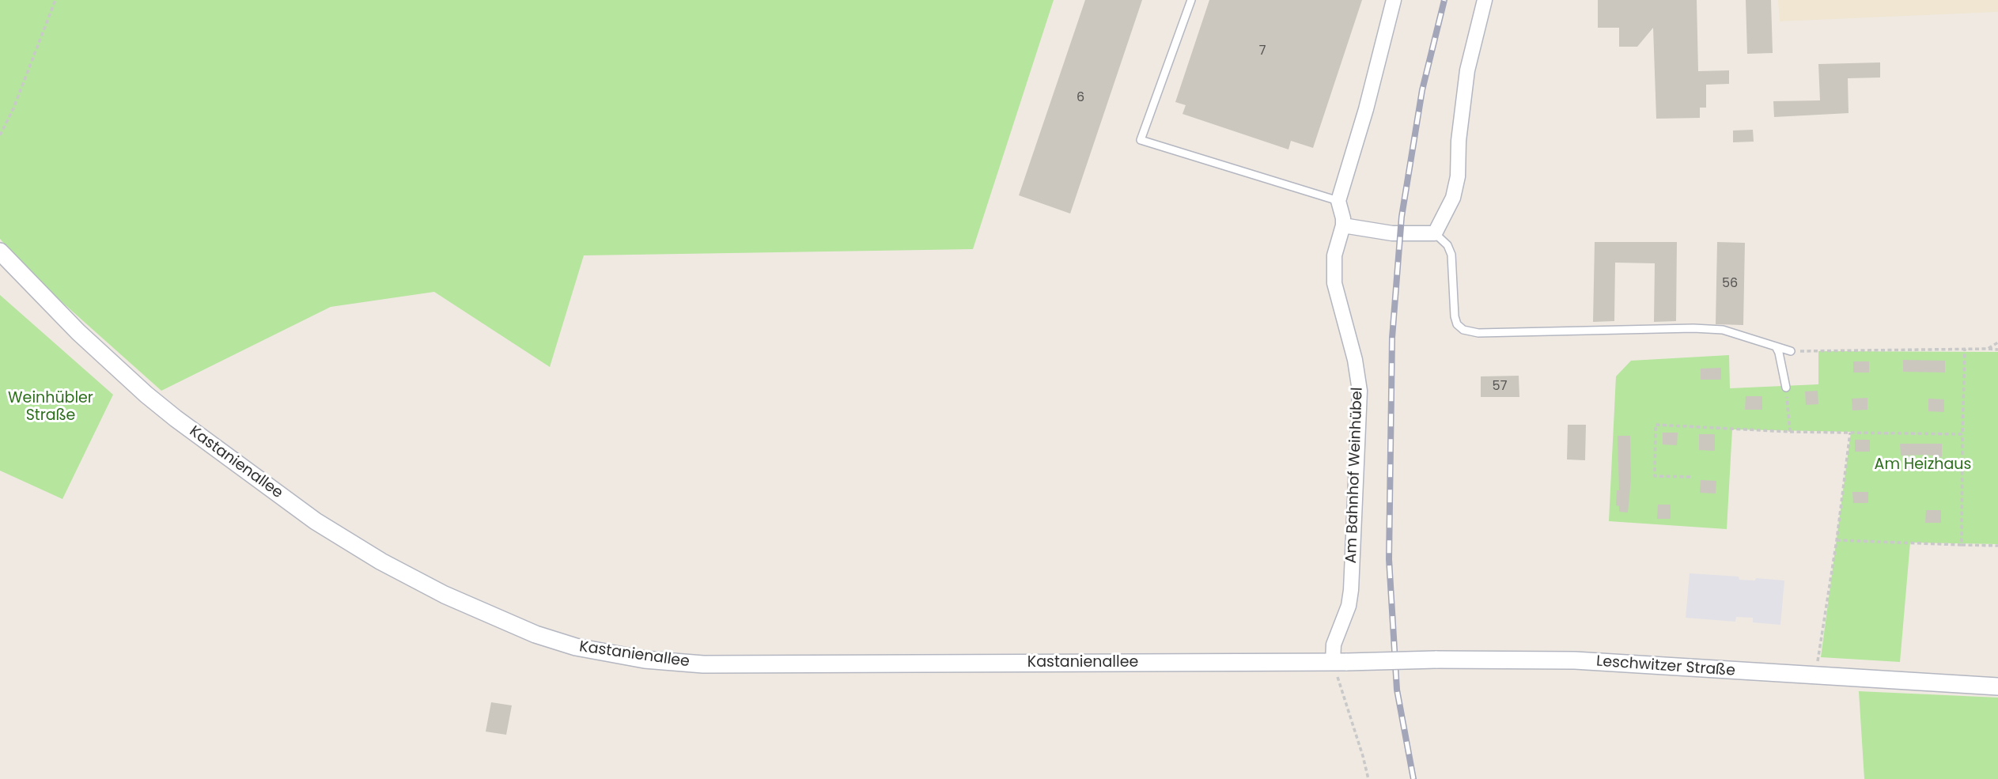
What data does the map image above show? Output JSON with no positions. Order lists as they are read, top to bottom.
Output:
{
  "streets": {
    "street": ["Kastanienallee", "Am Bahnhof Weinhübel", "Leschwitzer Straße"]
  },
  "crossings": [
    ["Kastanienallee", "Am Bahnhof Weinhübel"],
    ["Kastanienallee", "Leschwitzer Straße"],
    ["Am Bahnhof Weinhübel", "Leschwitzer Straße"]
  ],
  "parks": ["Weinhübler Straße", "Am Heizhaus"],
  "house_numbers": [
    "7",
    "6",
    "56",
    "57"
  ]
}
